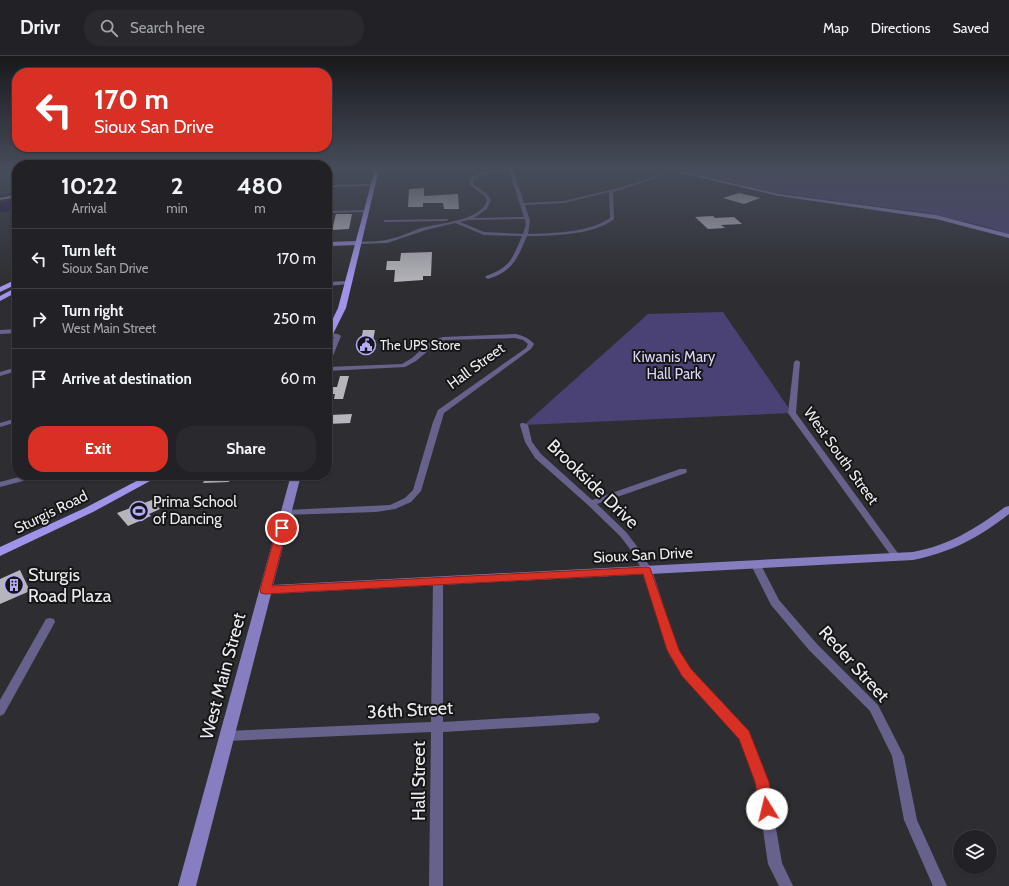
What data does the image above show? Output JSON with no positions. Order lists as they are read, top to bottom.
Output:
{
  "streets": {
    "main road": ["Sturgis Road"],
    "street": [
      "Hall Street",
      "West South Street",
      "Brookside Drive",
      "Sioux San Drive",
      "Reder Street",
      "West Main Street",
      "36th Street"
    ]
  },
  "crossings": [
    ["Hall Street", "Sioux San Drive"],
    ["Hall Street", "West Main Street"],
    ["Hall Street", "36th Street"],
    ["West South Street", "Sioux San Drive"],
    ["Brookside Drive", "Sioux San Drive"],
    ["Sioux San Drive", "Reder Street"],
    ["Sioux San Drive", "West Main Street"],
    ["West Main Street", "36th Street"]
  ],
  "parks": ["Kiwanis Mary Hall Park"],
  "places": {
    "public building": ["The UPS Store"],
    "sports": ["Prima School of Dancing"],
    "building": ["Sturgis Road Plaza"]
  },
  "page": {
    "header": "Drivr",
    "search": "Search here",
    "nav": ["Map", "Directions", "Saved"],
    "turn": ["170 m", "Sioux San Drive"],
    "eta": [
      "10:22",
      "Arrival",
      "2",
      "min",
      "480",
      "m"
    ],
    "list": [
      {
        "name": "Turn left",
        "note": "Sioux San Drive",
        "value": "170 m"
      },
      {
        "name": "Turn right",
        "note": "West Main Street",
        "value": "250 m"
      },
      {
        "name": "Arrive at destination",
        "value": "60 m"
      }
    ],
    "buttons": ["Exit", "Share"]
  }
}
